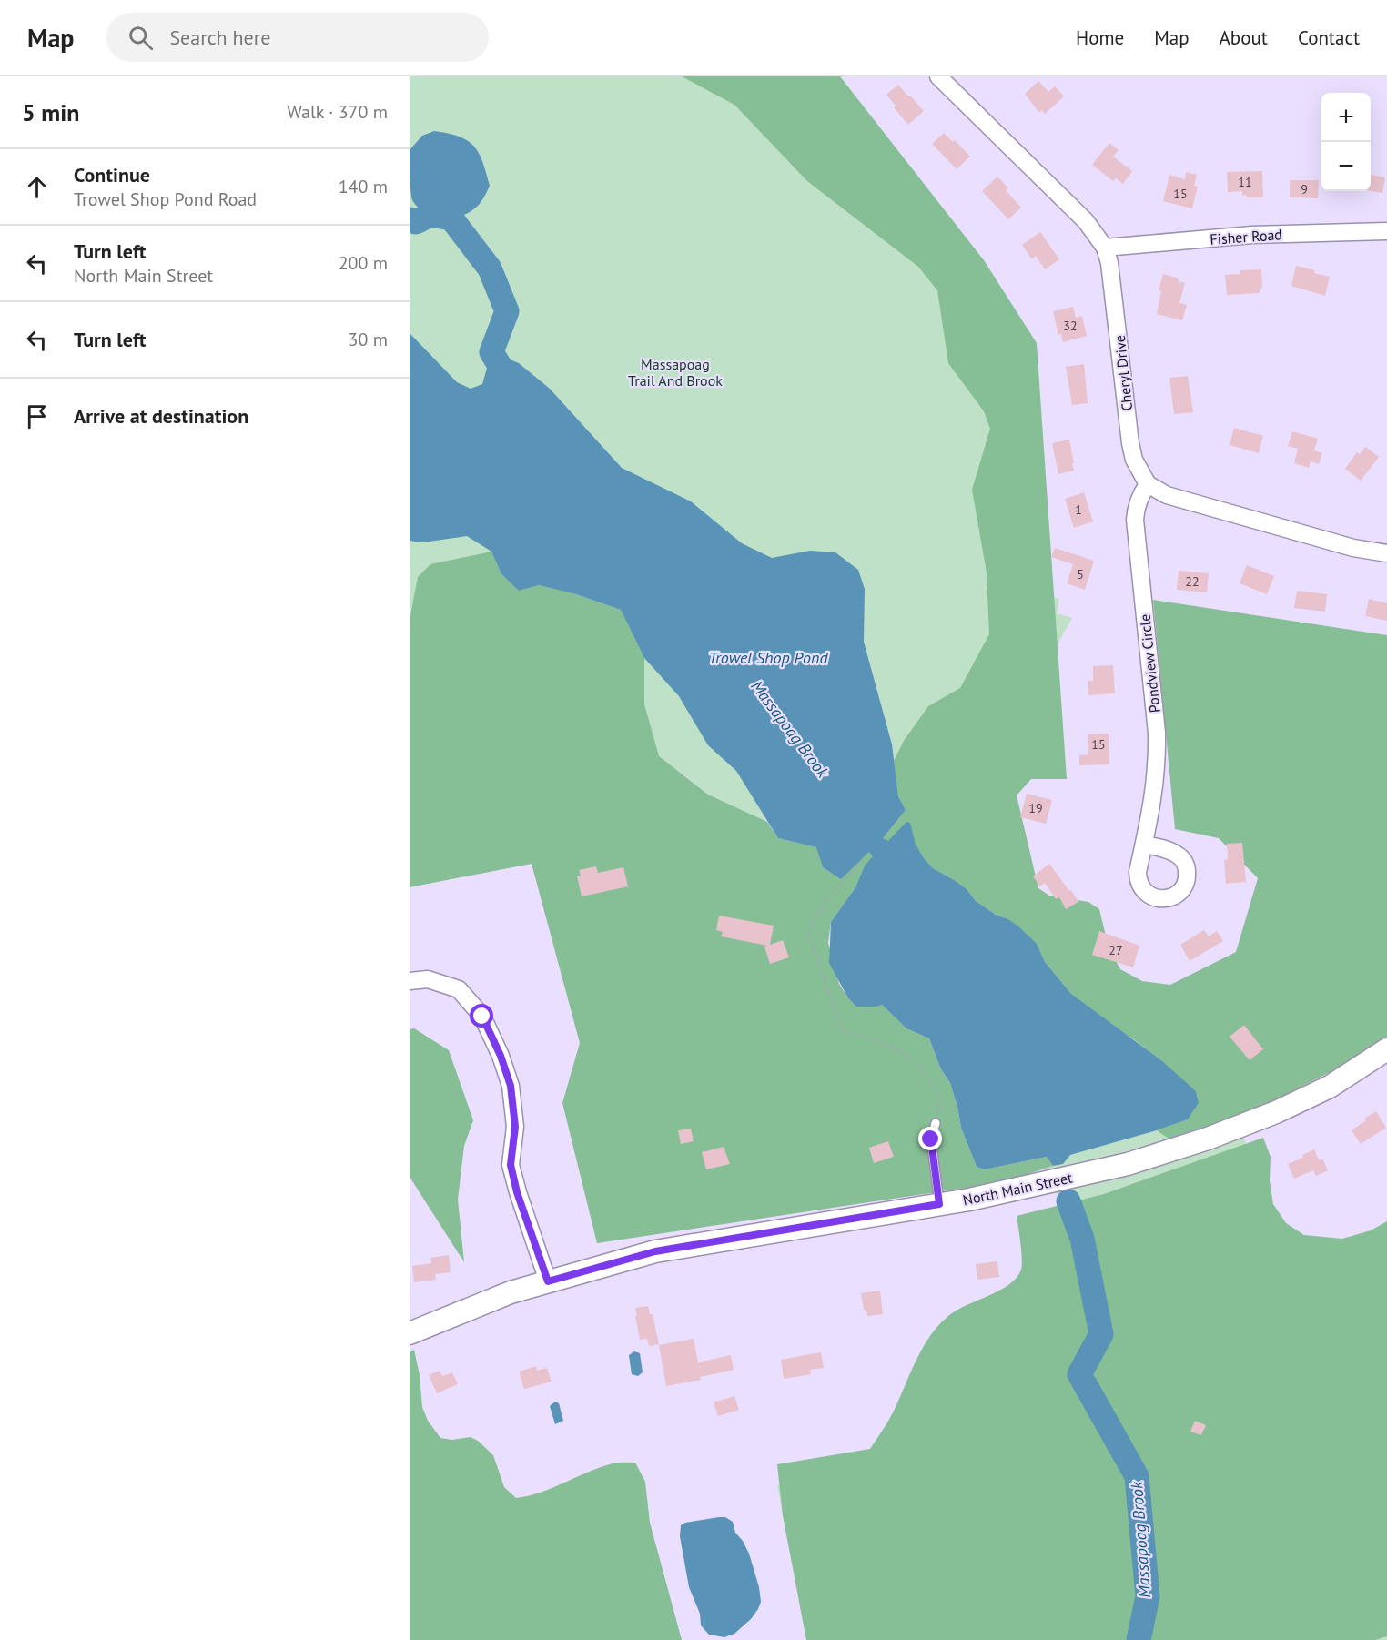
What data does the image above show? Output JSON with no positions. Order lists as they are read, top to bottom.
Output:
{
  "streets": {
    "main road": ["North Main Street"],
    "street": ["Fisher Road", "Cheryl Drive", "Pondview Circle"]
  },
  "crossings": [
    ["Fisher Road", "Cheryl Drive"],
    ["Cheryl Drive", "Pondview Circle"]
  ],
  "water": ["Trowel Shop Pond", "Massapoag Brook"],
  "parks": ["Massapoag Trail And Brook"],
  "house_numbers": [
    "11",
    "9",
    "15",
    "32",
    "1",
    "5",
    "22",
    "15",
    "19",
    "27"
  ],
  "page": {
    "header": "Map",
    "search": "Search here",
    "nav": [
      "Home",
      "Map",
      "About",
      "Contact"
    ],
    "heading": ["5 min", "Walk · 370 m"],
    "map_buttons": ["+", "−"],
    "list": [
      ["Continue", "Trowel Shop Pond Road", "140 m"],
      ["Turn left", "North Main Street", "200 m"],
      ["Turn left", "30 m"],
      "Arrive at destination"
    ]
  }
}
